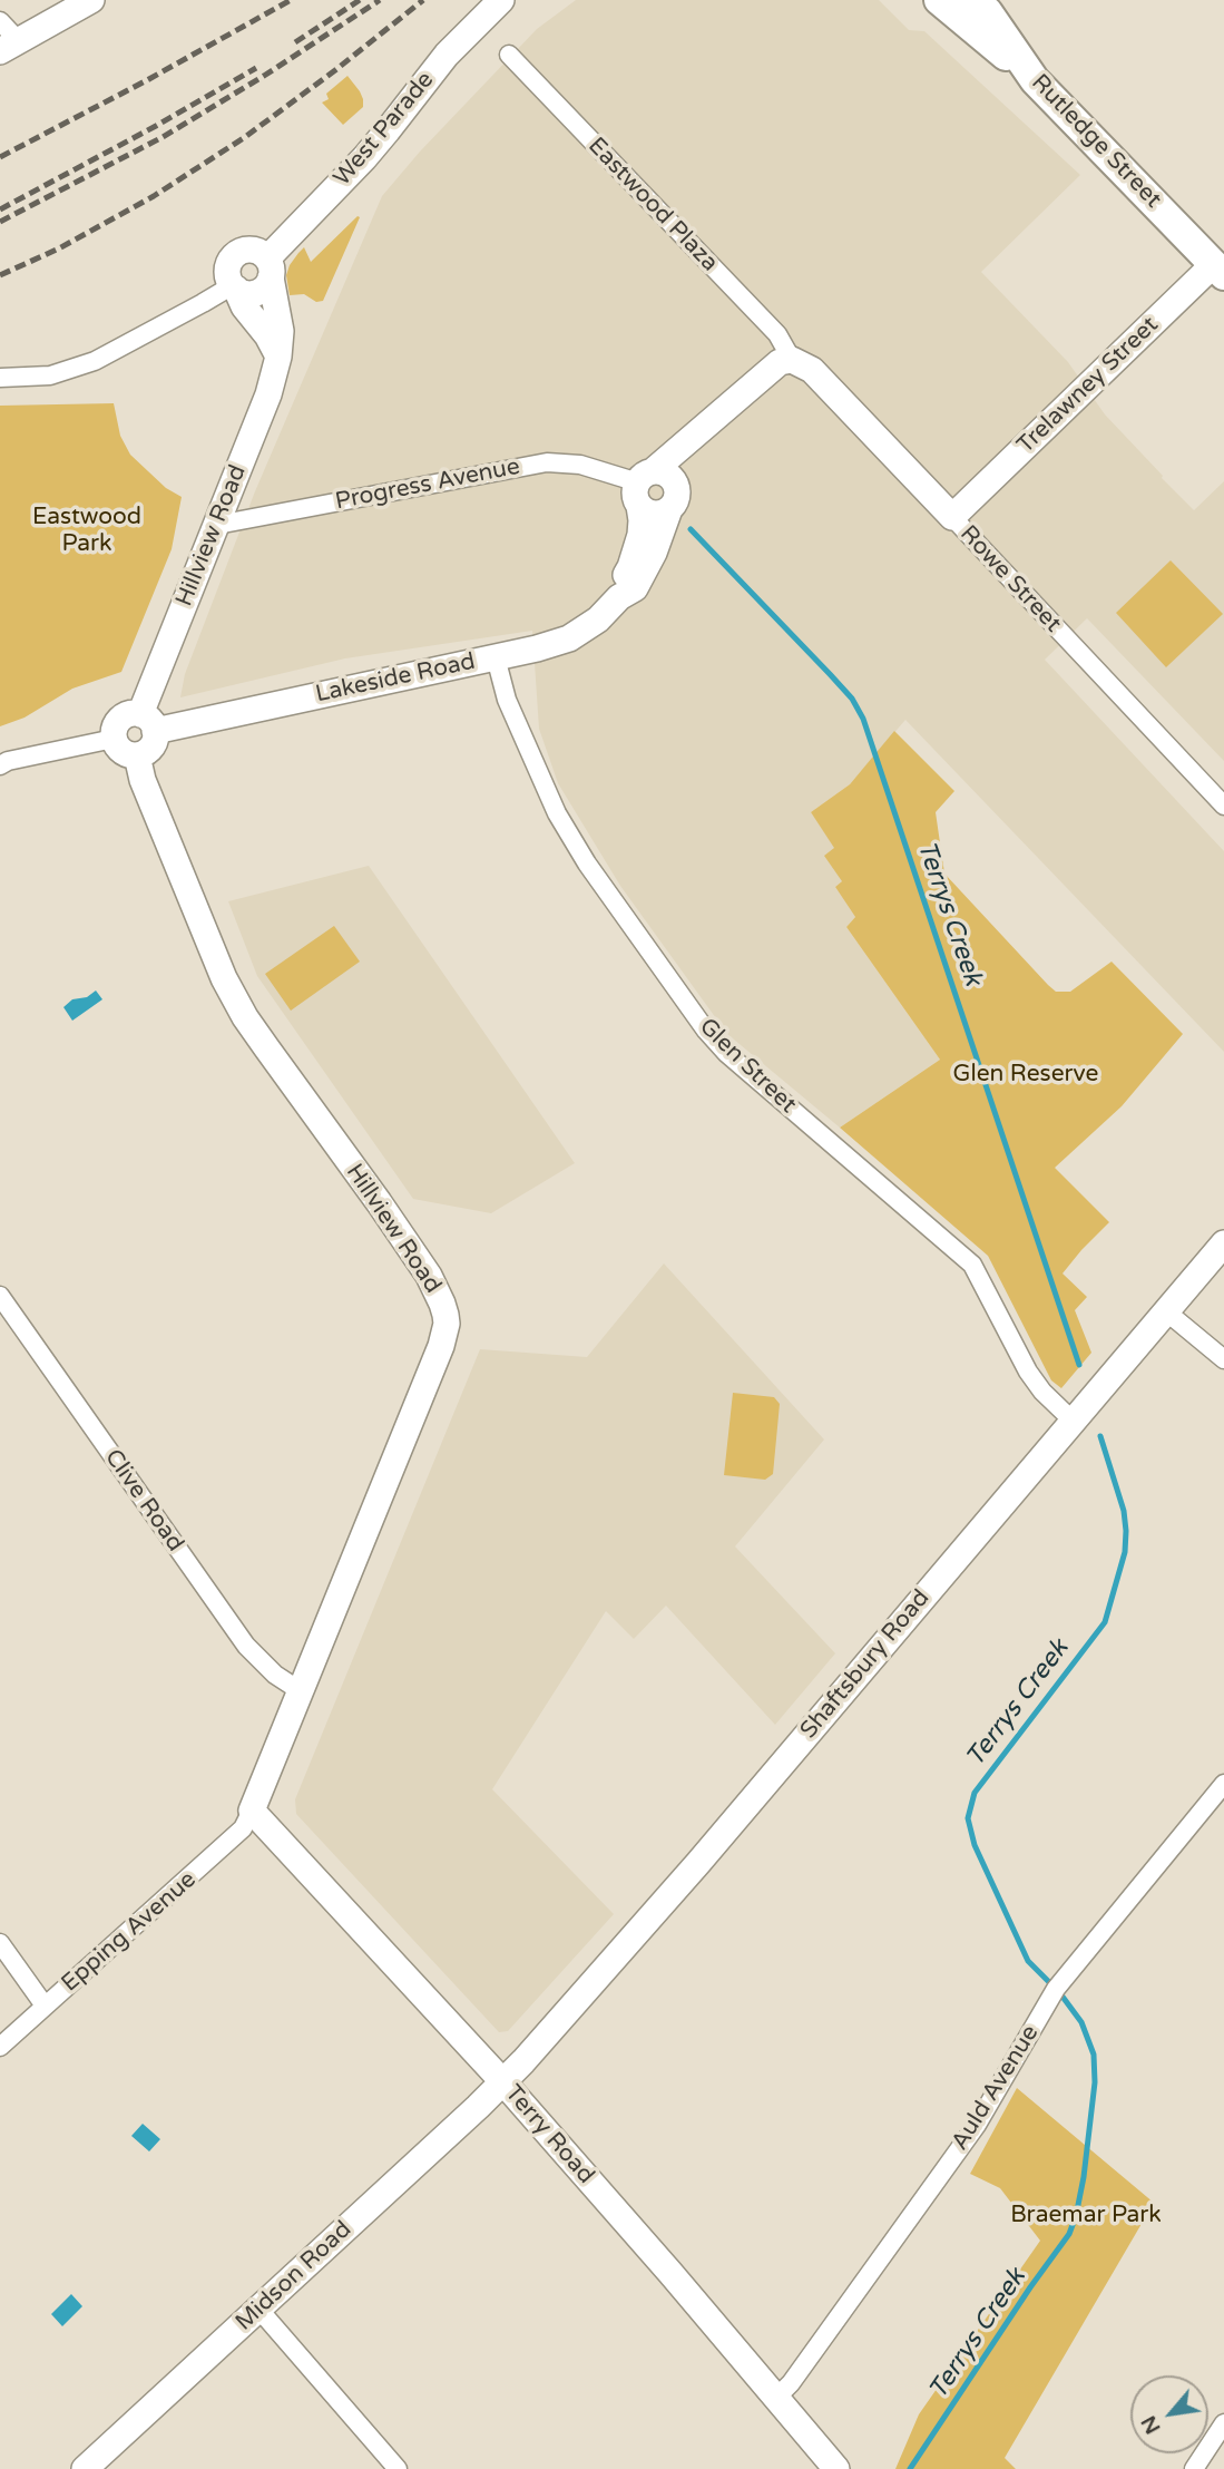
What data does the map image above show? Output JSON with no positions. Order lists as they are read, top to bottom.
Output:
{
  "streets": {
    "main road": ["Rutledge Street"],
    "street": [
      "West Parade",
      "Eastwood Plaza",
      "Trelawney Street",
      "Progress Avenue",
      "Hillview Road",
      "Rowe Street",
      "Lakeside Road",
      "Glen Street",
      "Clive Road",
      "Shaftsbury Road",
      "Epping Avenue",
      "Auld Avenue",
      "Terry Road",
      "Midson Road"
    ]
  },
  "crossings": [
    ["West Parade", "Hillview Road"],
    ["Rutledge Street", "Trelawney Street"],
    ["Eastwood Plaza", "Rowe Street"],
    ["Trelawney Street", "Rowe Street"],
    ["Progress Avenue", "Hillview Road"],
    ["Progress Avenue", "Lakeside Road"],
    ["Hillview Road", "Lakeside Road"],
    ["Hillview Road", "Clive Road"],
    ["Hillview Road", "Epping Avenue"],
    ["Hillview Road", "Terry Road"],
    ["Lakeside Road", "Glen Street"],
    ["Glen Street", "Shaftsbury Road"],
    ["Shaftsbury Road", "Terry Road"],
    ["Shaftsbury Road", "Midson Road"],
    ["Epping Avenue", "Terry Road"],
    ["Auld Avenue", "Terry Road"],
    ["Terry Road", "Midson Road"]
  ],
  "water": ["Terrys Creek"],
  "parks": ["Eastwood Park", "Glen Reserve", "Braemar Park"],
  "north": "bottom left"
}
